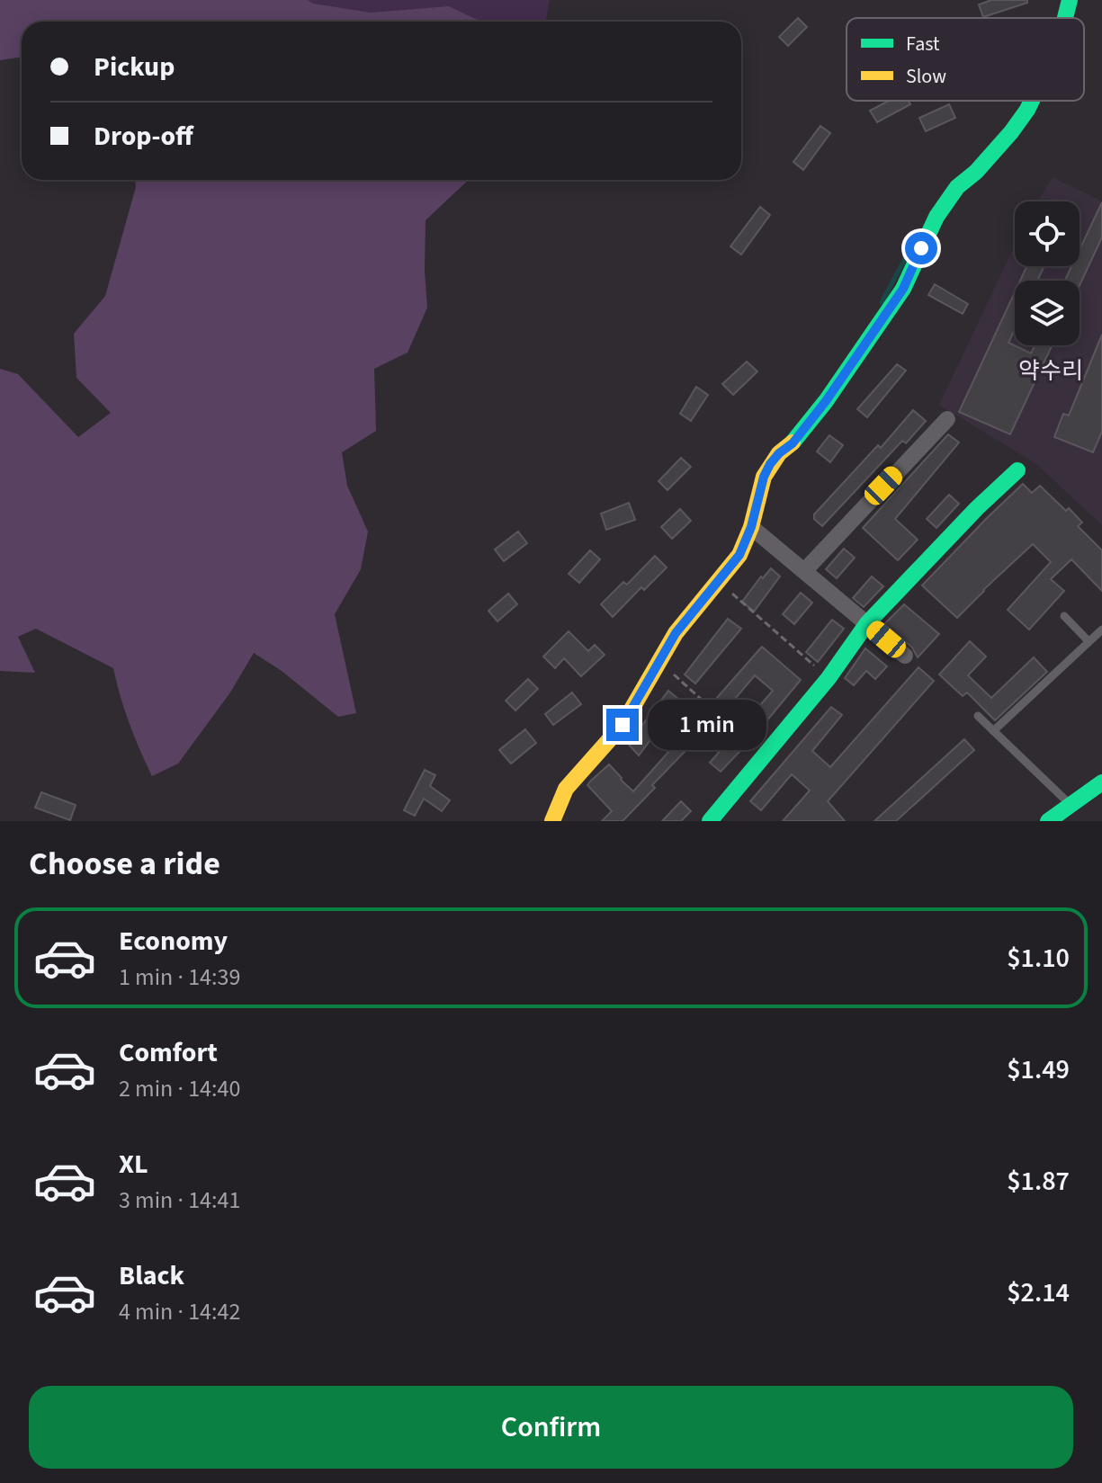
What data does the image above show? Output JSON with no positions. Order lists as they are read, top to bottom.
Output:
{
  "districts": ["약수리"],
  "legend": ["Fast", "Slow"],
  "page": {
    "banner": ["Pickup", "Drop-off"],
    "bubble": "1 min",
    "heading": "Choose a ride",
    "list": [
      {
        "name": "Economy",
        "note": "1 min · 14:39",
        "value": "$1.10"
      },
      {
        "name": "Comfort",
        "note": "2 min · 14:40",
        "value": "$1.49"
      },
      {
        "name": "XL",
        "note": "3 min · 14:41",
        "value": "$1.87"
      },
      {
        "name": "Black",
        "note": "4 min · 14:42",
        "value": "$2.14"
      }
    ],
    "buttons": "Confirm"
  }
}
